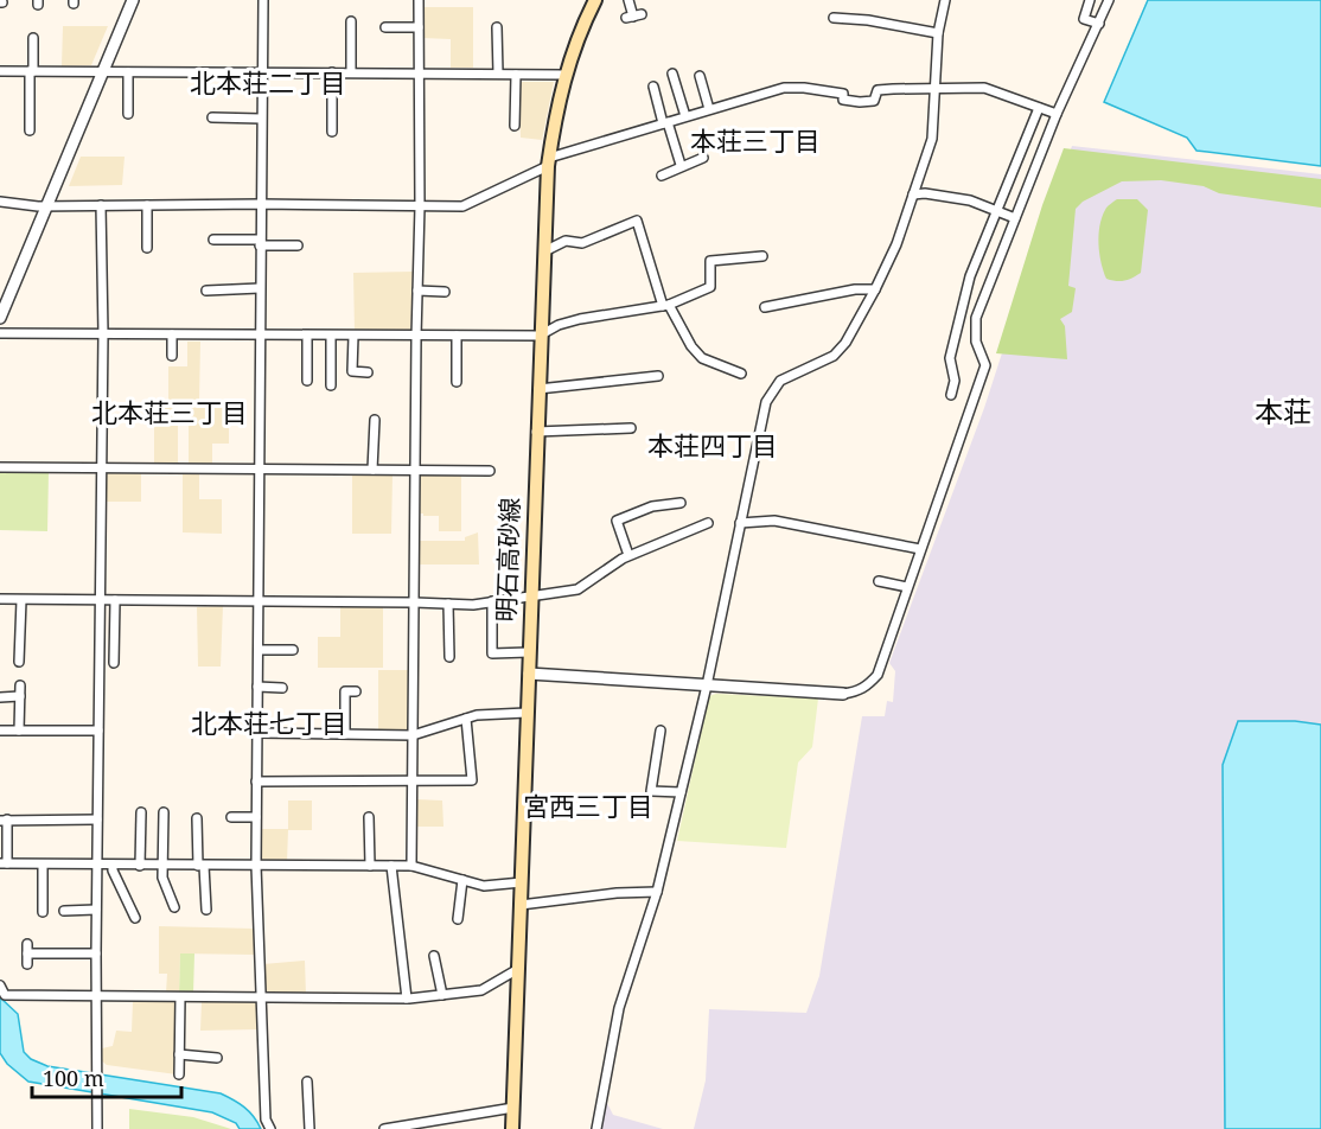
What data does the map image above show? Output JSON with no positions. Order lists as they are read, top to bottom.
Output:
{
  "streets": {
    "main road": ["明石高砂線"]
  },
  "districts": [
    "北本荘二丁目",
    "本荘三丁目",
    "北本荘三丁目",
    "本荘",
    "本荘四丁目",
    "北本荘七丁目",
    "宮西三丁目"
  ],
  "scale_bar": "100 m"
}
